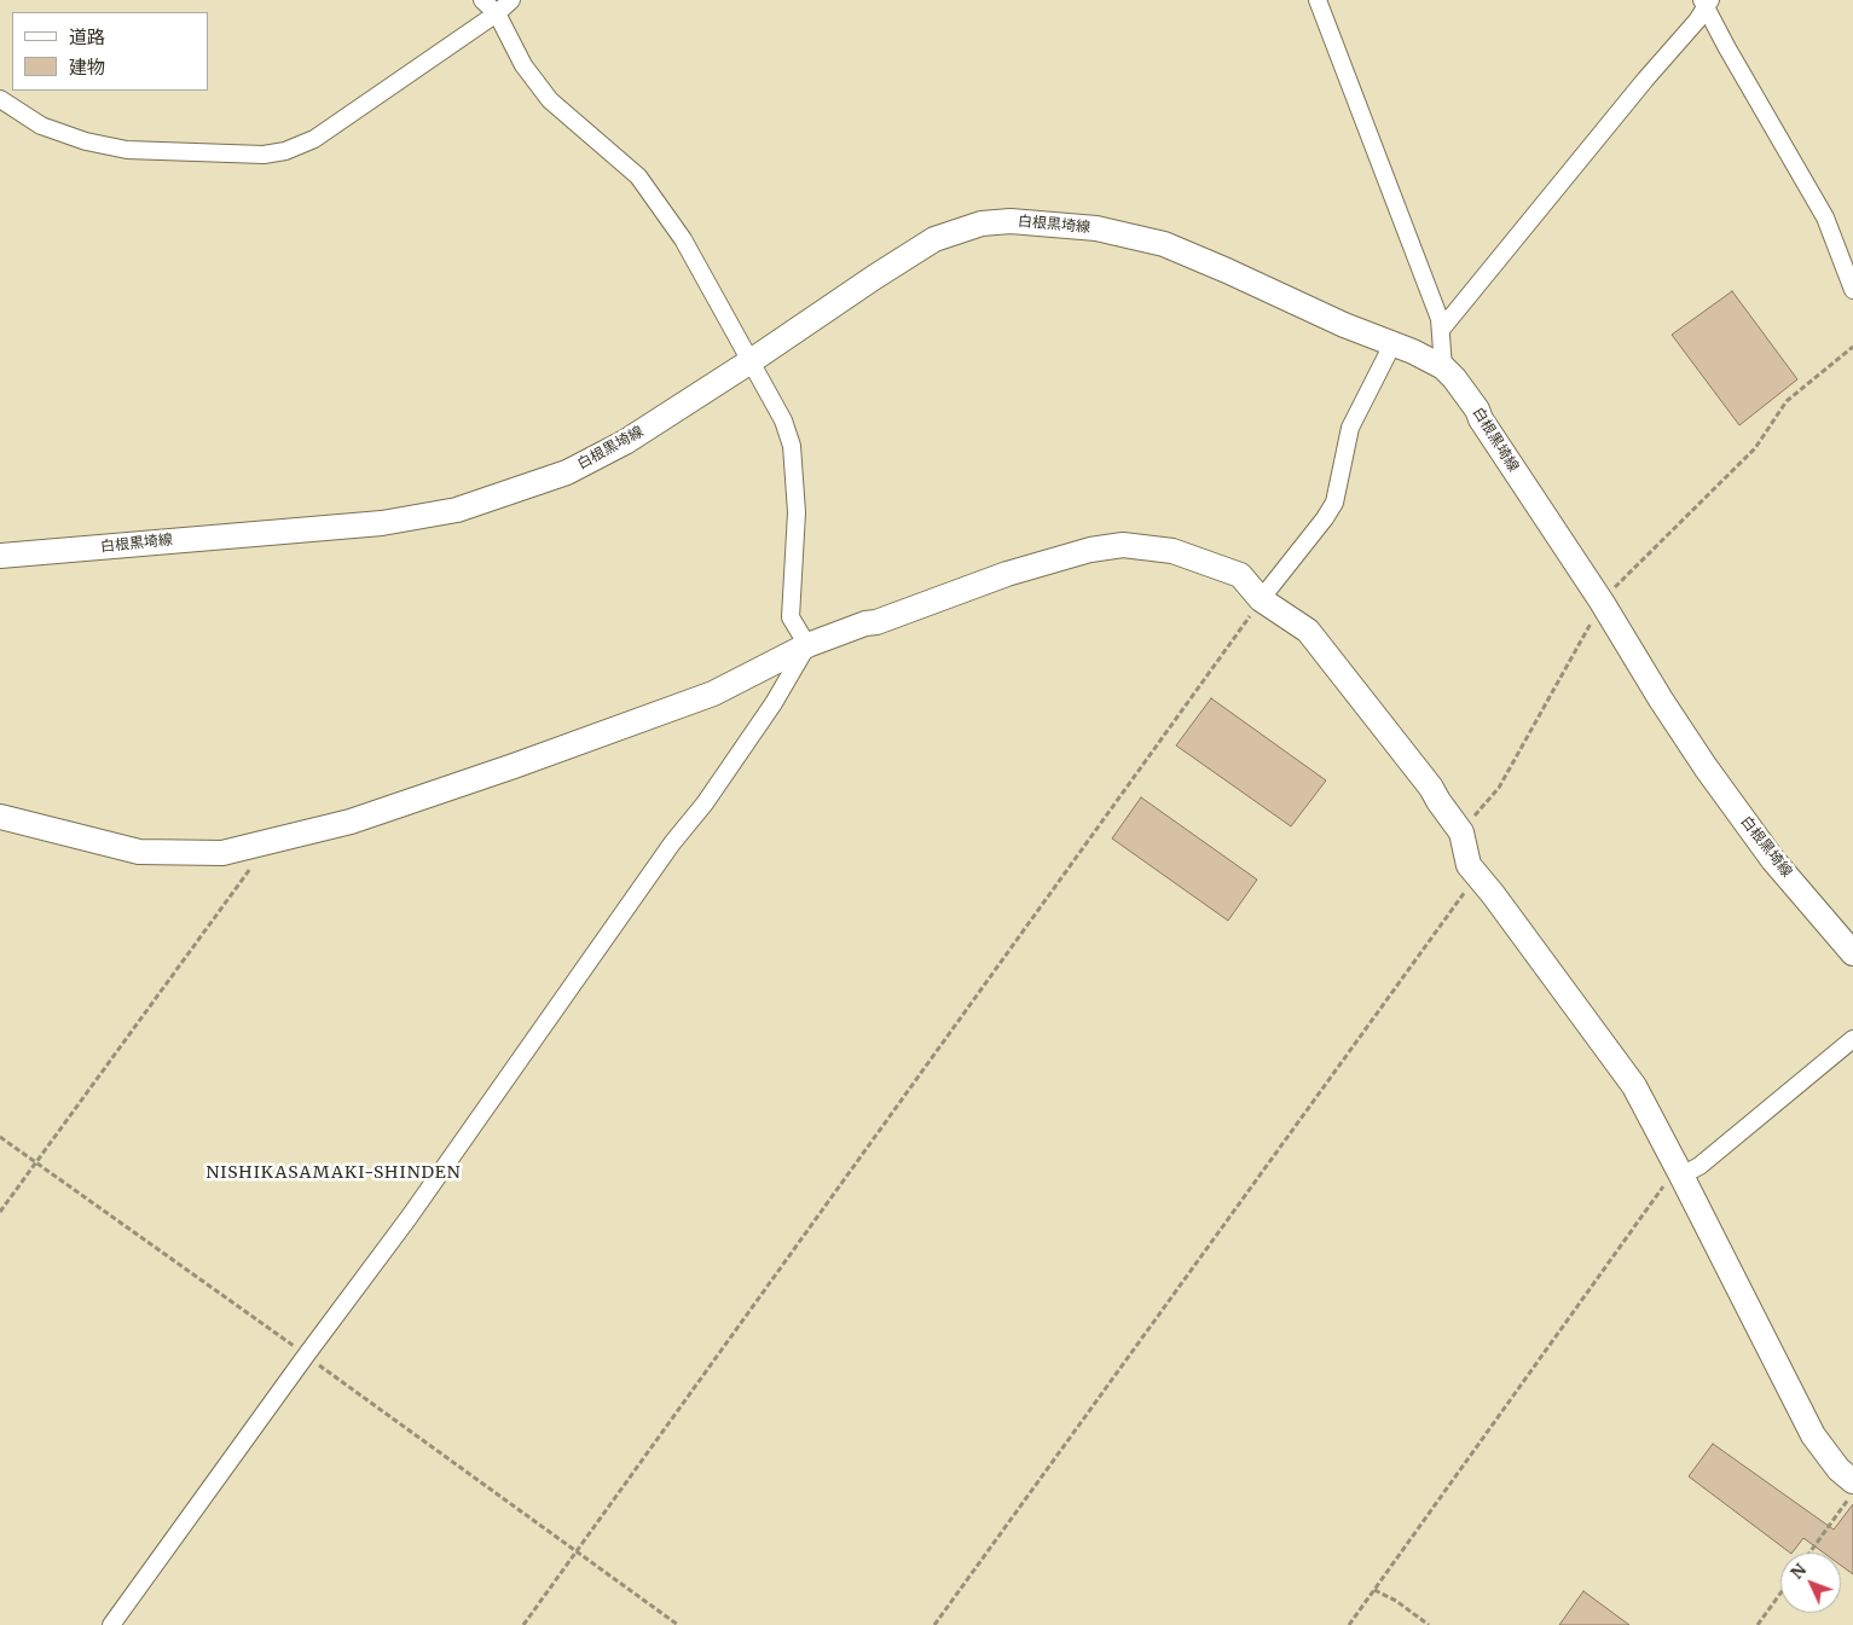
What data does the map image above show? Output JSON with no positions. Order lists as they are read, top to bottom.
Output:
{
  "streets": {
    "street": ["白根黒埼線"]
  },
  "districts": ["NISHIKASAMAKI-SHINDEN"],
  "legend": ["道路", "建物"],
  "north": "top left"
}
